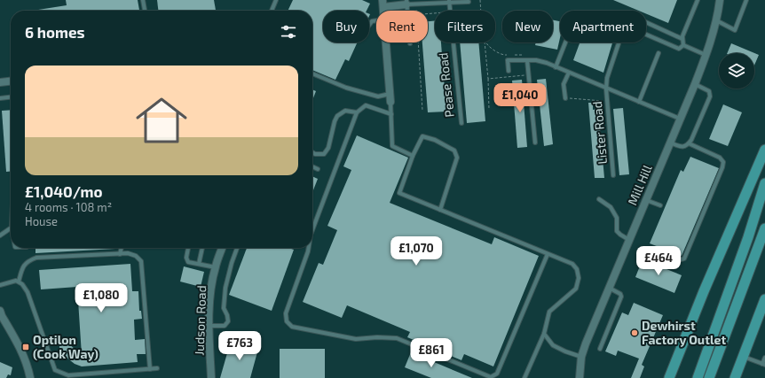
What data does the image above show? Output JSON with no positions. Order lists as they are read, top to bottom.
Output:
{
  "streets": {
    "street": ["Mill Hill", "Judson Road"],
    "lane": ["Pease Road", "Lister Road"]
  },
  "crossings": [
    ["Lister Road", "Mill Hill"]
  ],
  "places": {
    "other": ["Dewhirst Factory Outlet"],
    "transit": ["Optilon (Cook Way)"]
  },
  "page": {
    "chip": [
      "Buy",
      "Rent",
      "Filters",
      "New",
      "Apartment"
    ],
    "heading": "6 homes",
    "list": [
      {
        "name": "£1,040/mo",
        "note": "4 rooms · 108 m² · House"
      }
    ],
    "price": [
      "£1,040",
      "£1,070",
      "£464",
      "£1,080",
      "£763",
      "£861"
    ]
  }
}
